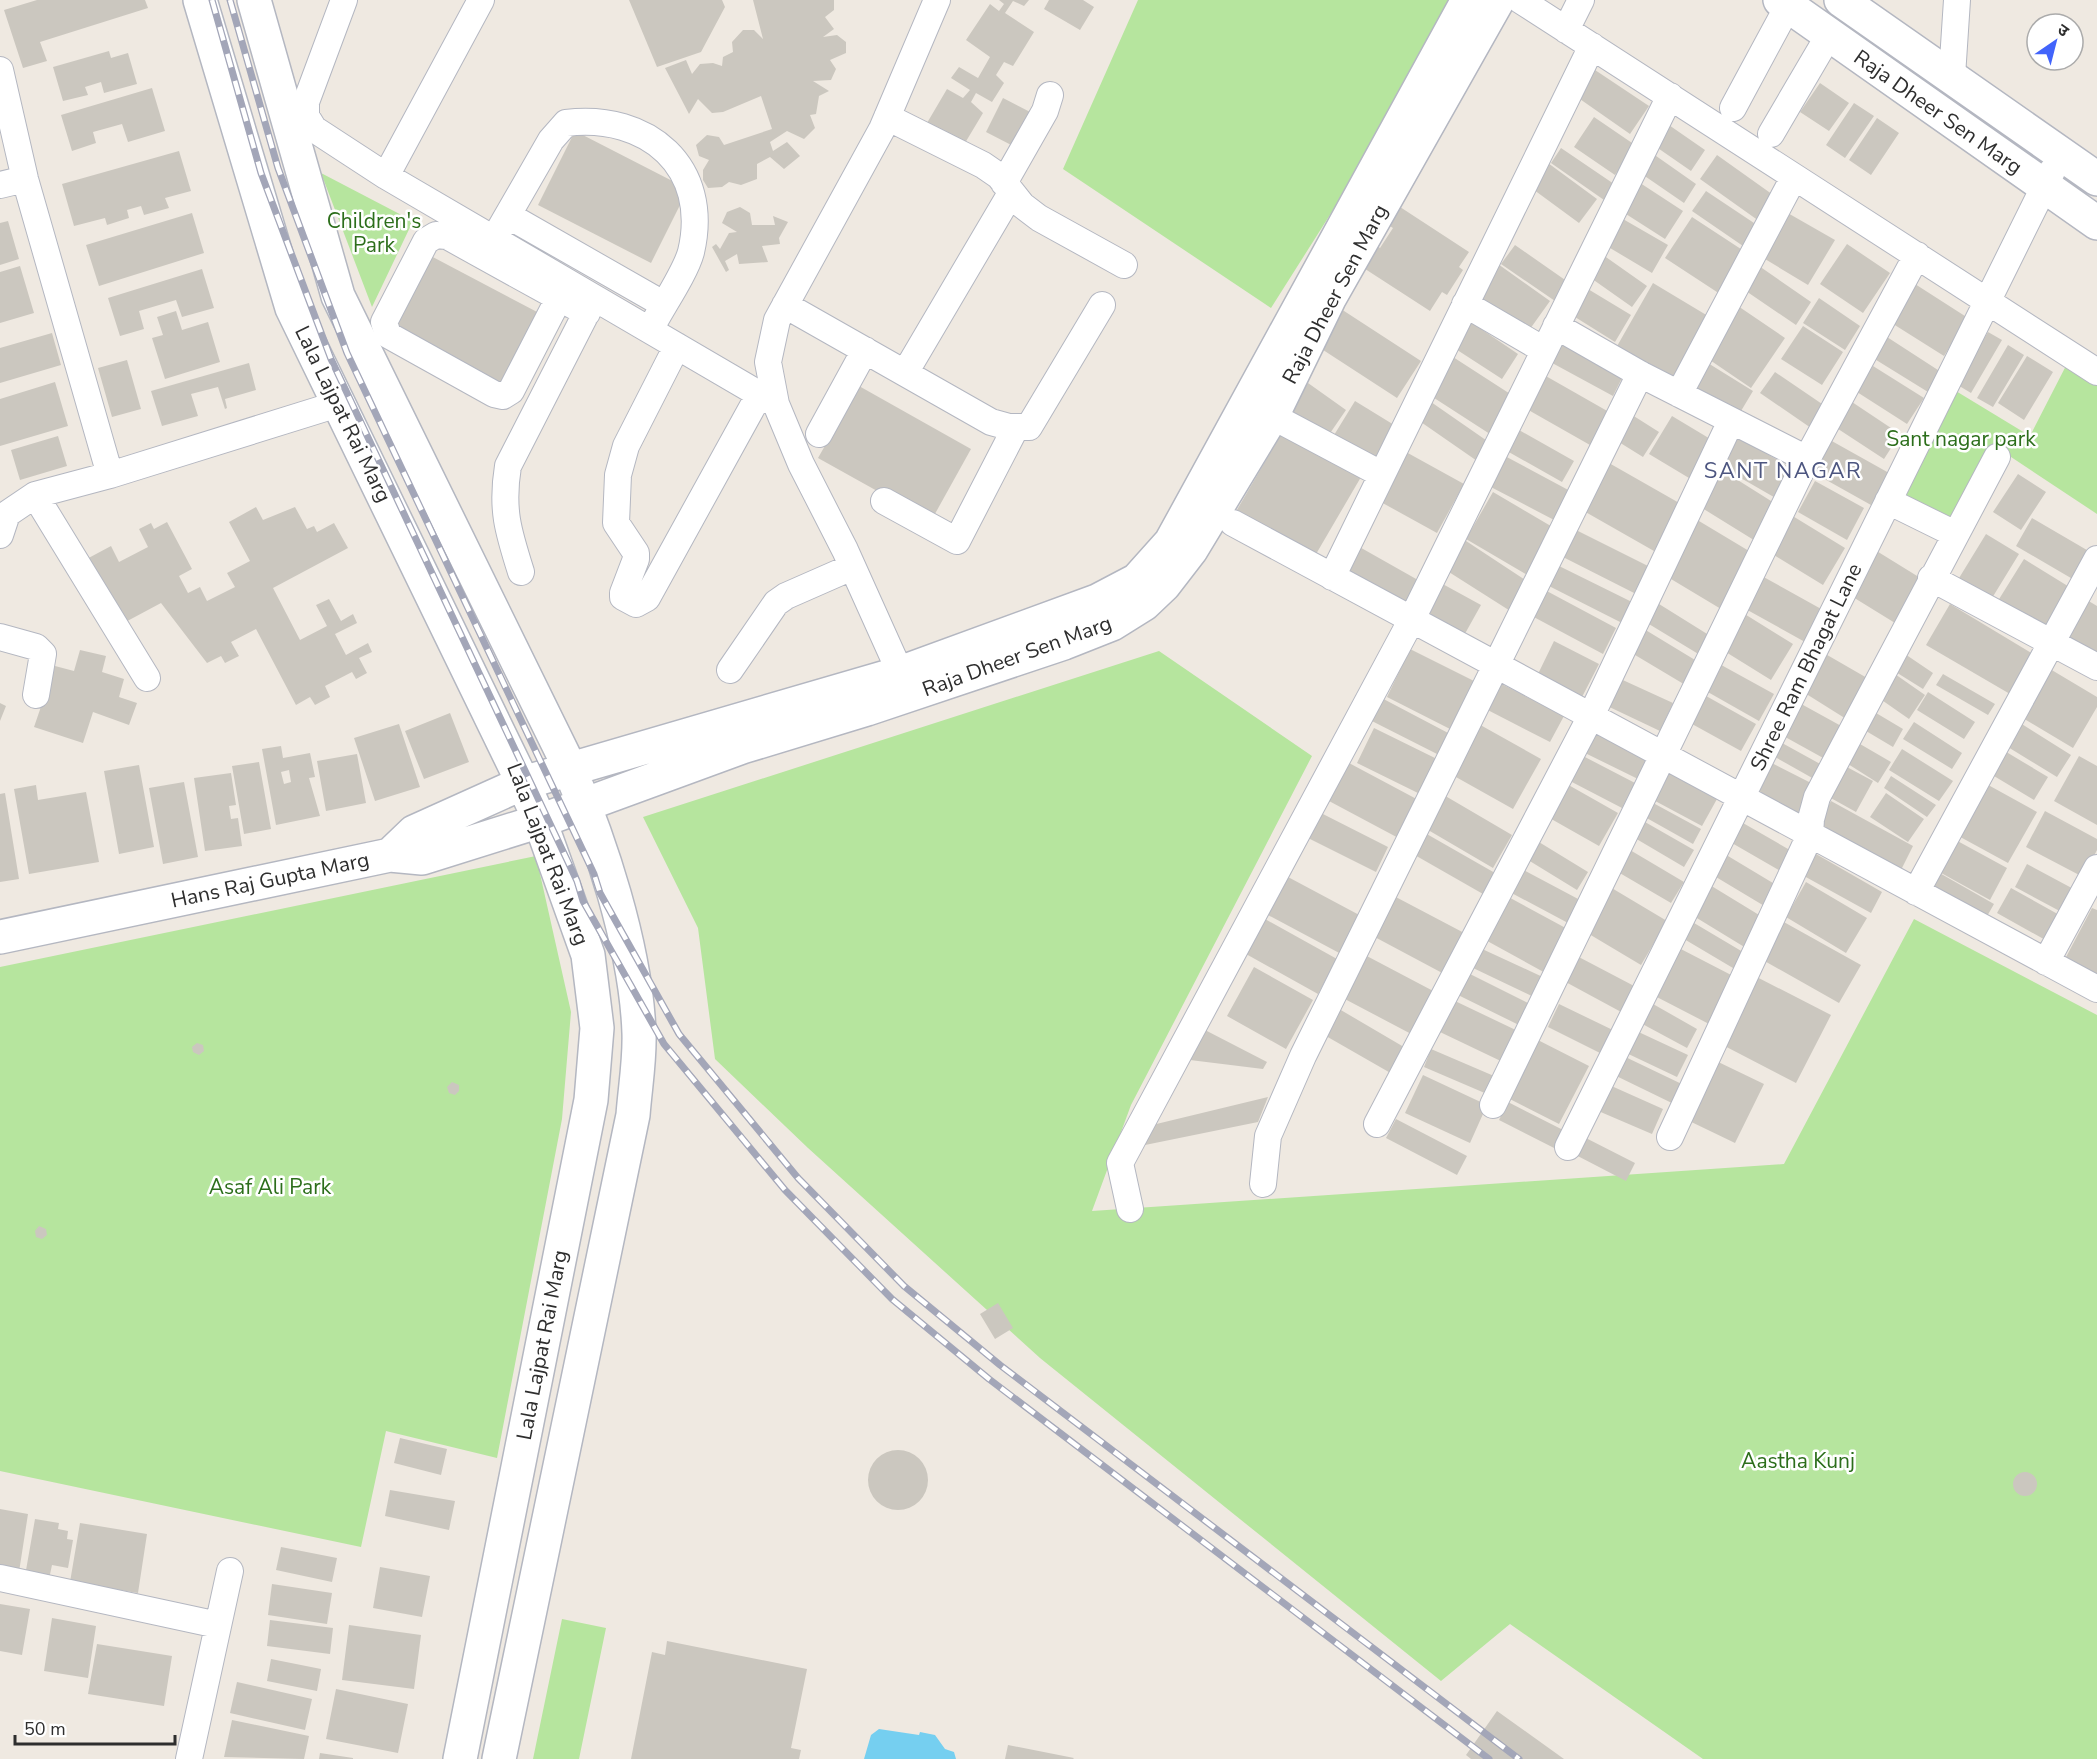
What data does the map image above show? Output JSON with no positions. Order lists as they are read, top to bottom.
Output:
{
  "streets": {
    "main road": ["Raja Dheer Sen Marg", "Lala Lajpat Rai Marg", "Hans Raj Gupta Marg"],
    "street": ["Shree Ram Bhagat Lane"]
  },
  "crossings": [
    ["Raja Dheer Sen Marg", "Lala Lajpat Rai Marg"],
    ["Raja Dheer Sen Marg", "Shree Ram Bhagat Lane"],
    ["Raja Dheer Sen Marg", "Hans Raj Gupta Marg"],
    ["Lala Lajpat Rai Marg", "Hans Raj Gupta Marg"]
  ],
  "districts": ["SANT NAGAR"],
  "parks": [
    "Children's Park",
    "Sant nagar park",
    "Asaf Ali Park",
    "Aastha Kunj"
  ],
  "scale_bar": "50 m",
  "north": "top right"
}
